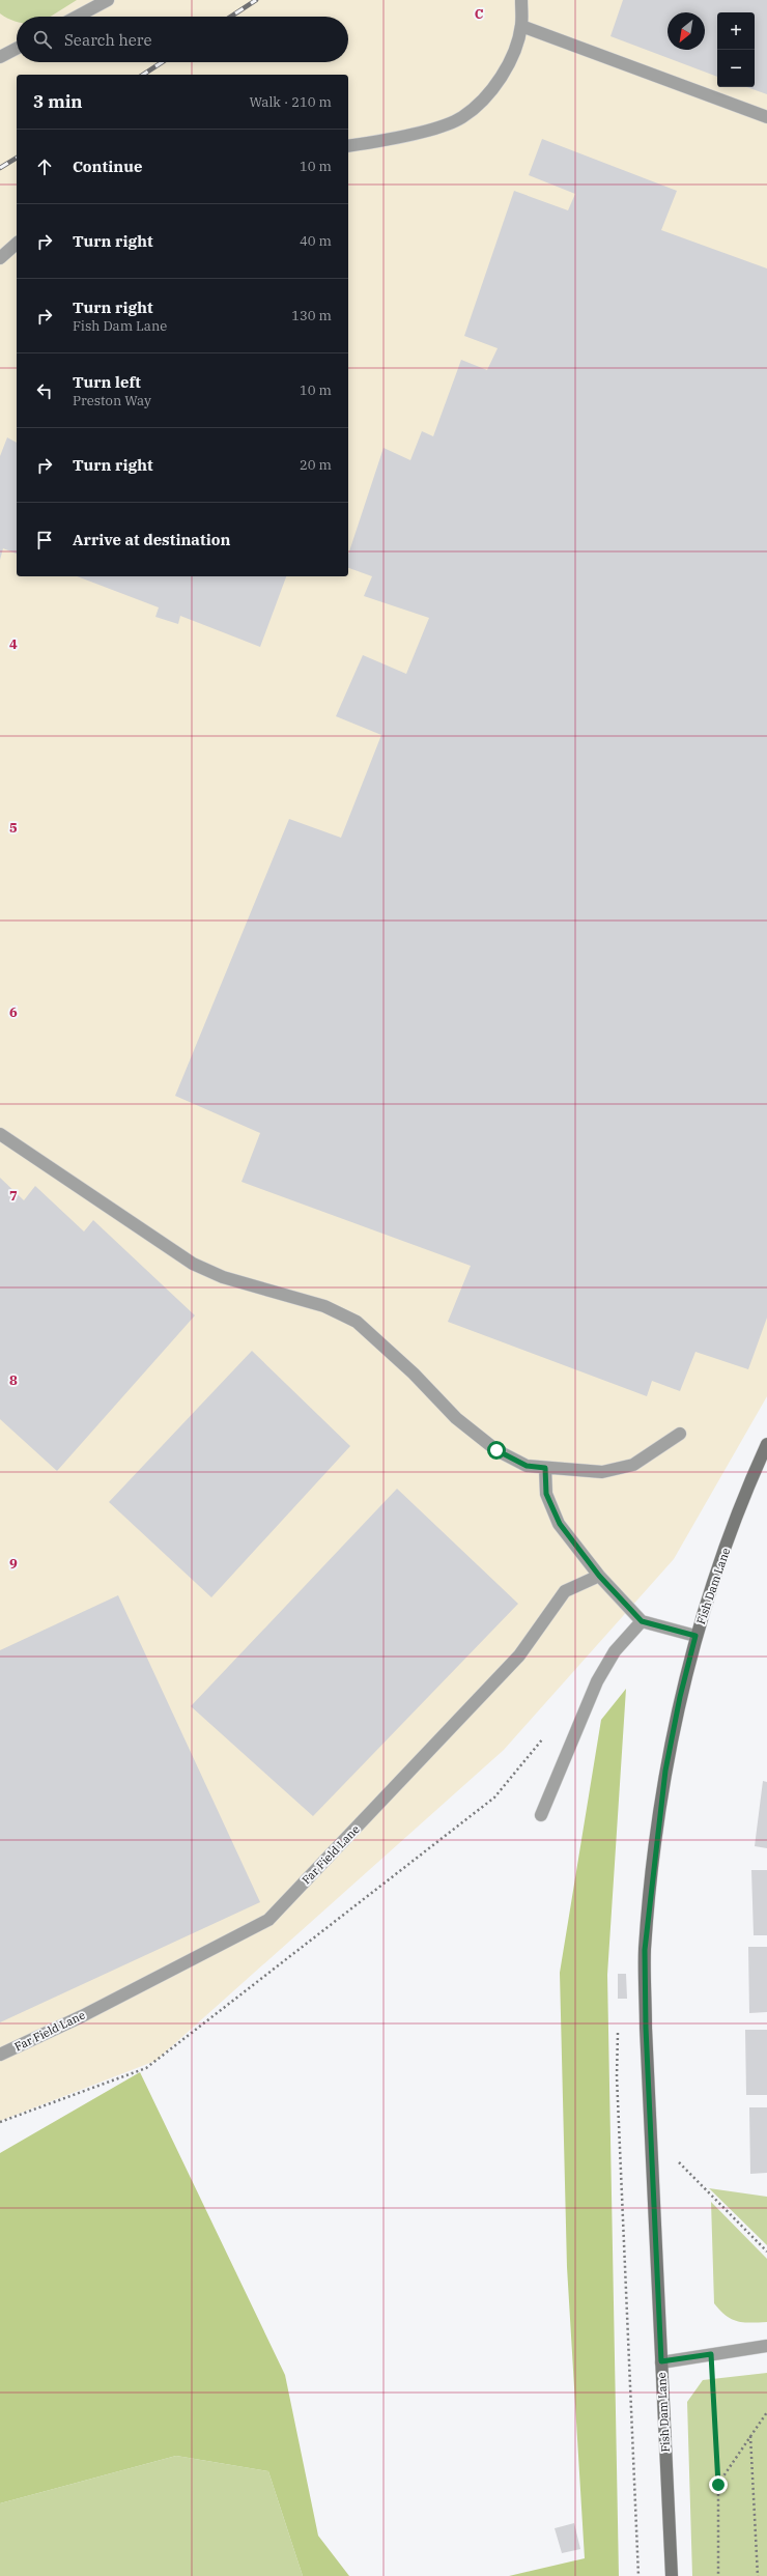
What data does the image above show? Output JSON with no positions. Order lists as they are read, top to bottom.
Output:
{
  "streets": {
    "street": ["Fish Dam Lane", "Far Field Lane"]
  },
  "north": "bottom left",
  "page": {
    "map_buttons": ["+", "−"],
    "search": "Search here",
    "heading": ["3 min", "Walk · 210 m"],
    "list": [
      ["Continue", "10 m"],
      ["Turn right", "40 m"],
      ["Turn right", "Fish Dam Lane", "130 m"],
      ["Turn left", "Preston Way", "10 m"],
      ["Turn right", "20 m"],
      "Arrive at destination"
    ]
  },
  "grid": {
    "columns": ["C"],
    "rows": [
      "4",
      "5",
      "6",
      "7",
      "8",
      "9"
    ]
  }
}
